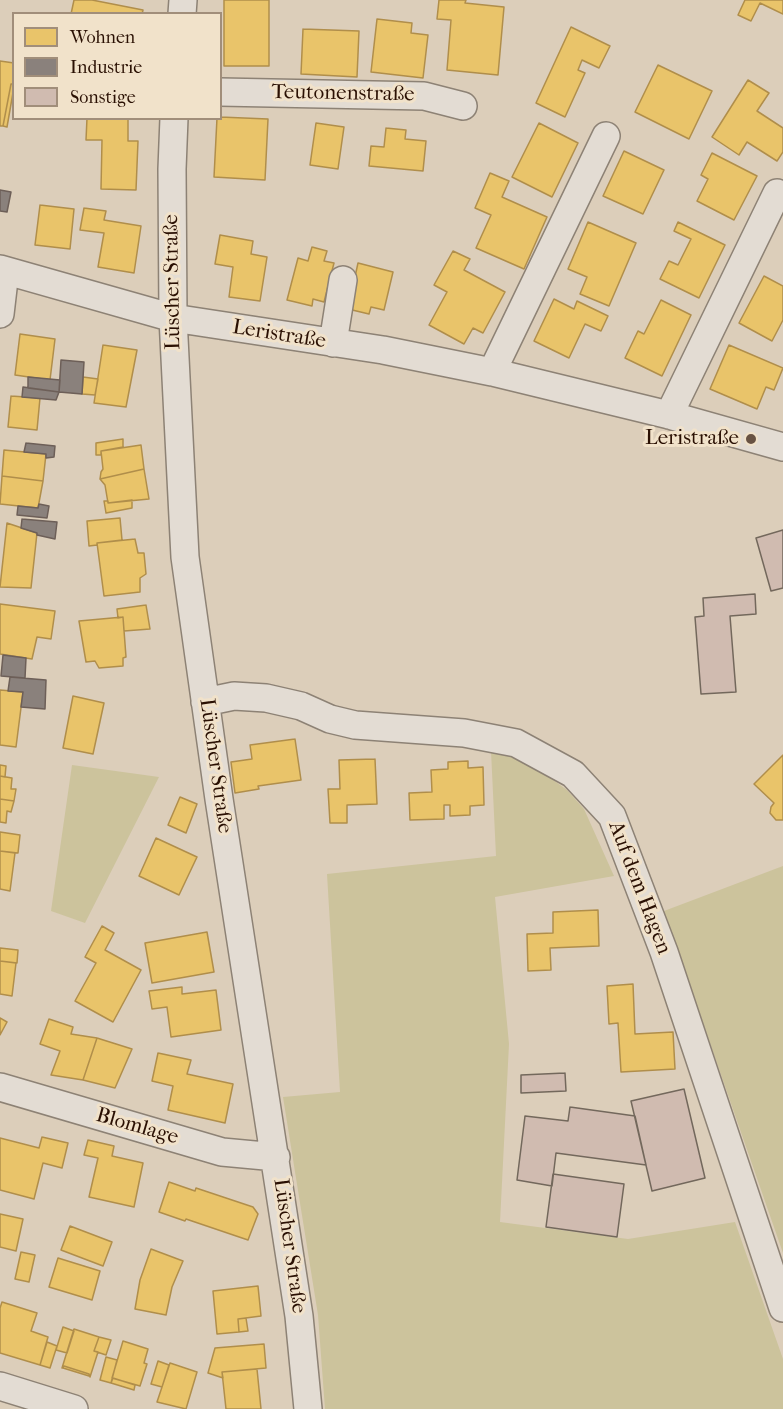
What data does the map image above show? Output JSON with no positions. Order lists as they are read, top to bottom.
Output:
{
  "streets": {
    "street": [
      "Teutonenstraße",
      "Lüscher Straße",
      "Leristraße",
      "Auf dem Hagen",
      "Blomlage"
    ]
  },
  "crossings": [
    ["Lüscher Straße", "Leristraße"],
    ["Lüscher Straße", "Auf dem Hagen"],
    ["Lüscher Straße", "Blomlage"]
  ],
  "places": ["Leristraße"],
  "legend": ["Wohnen", "Industrie", "Sonstige"]
}
